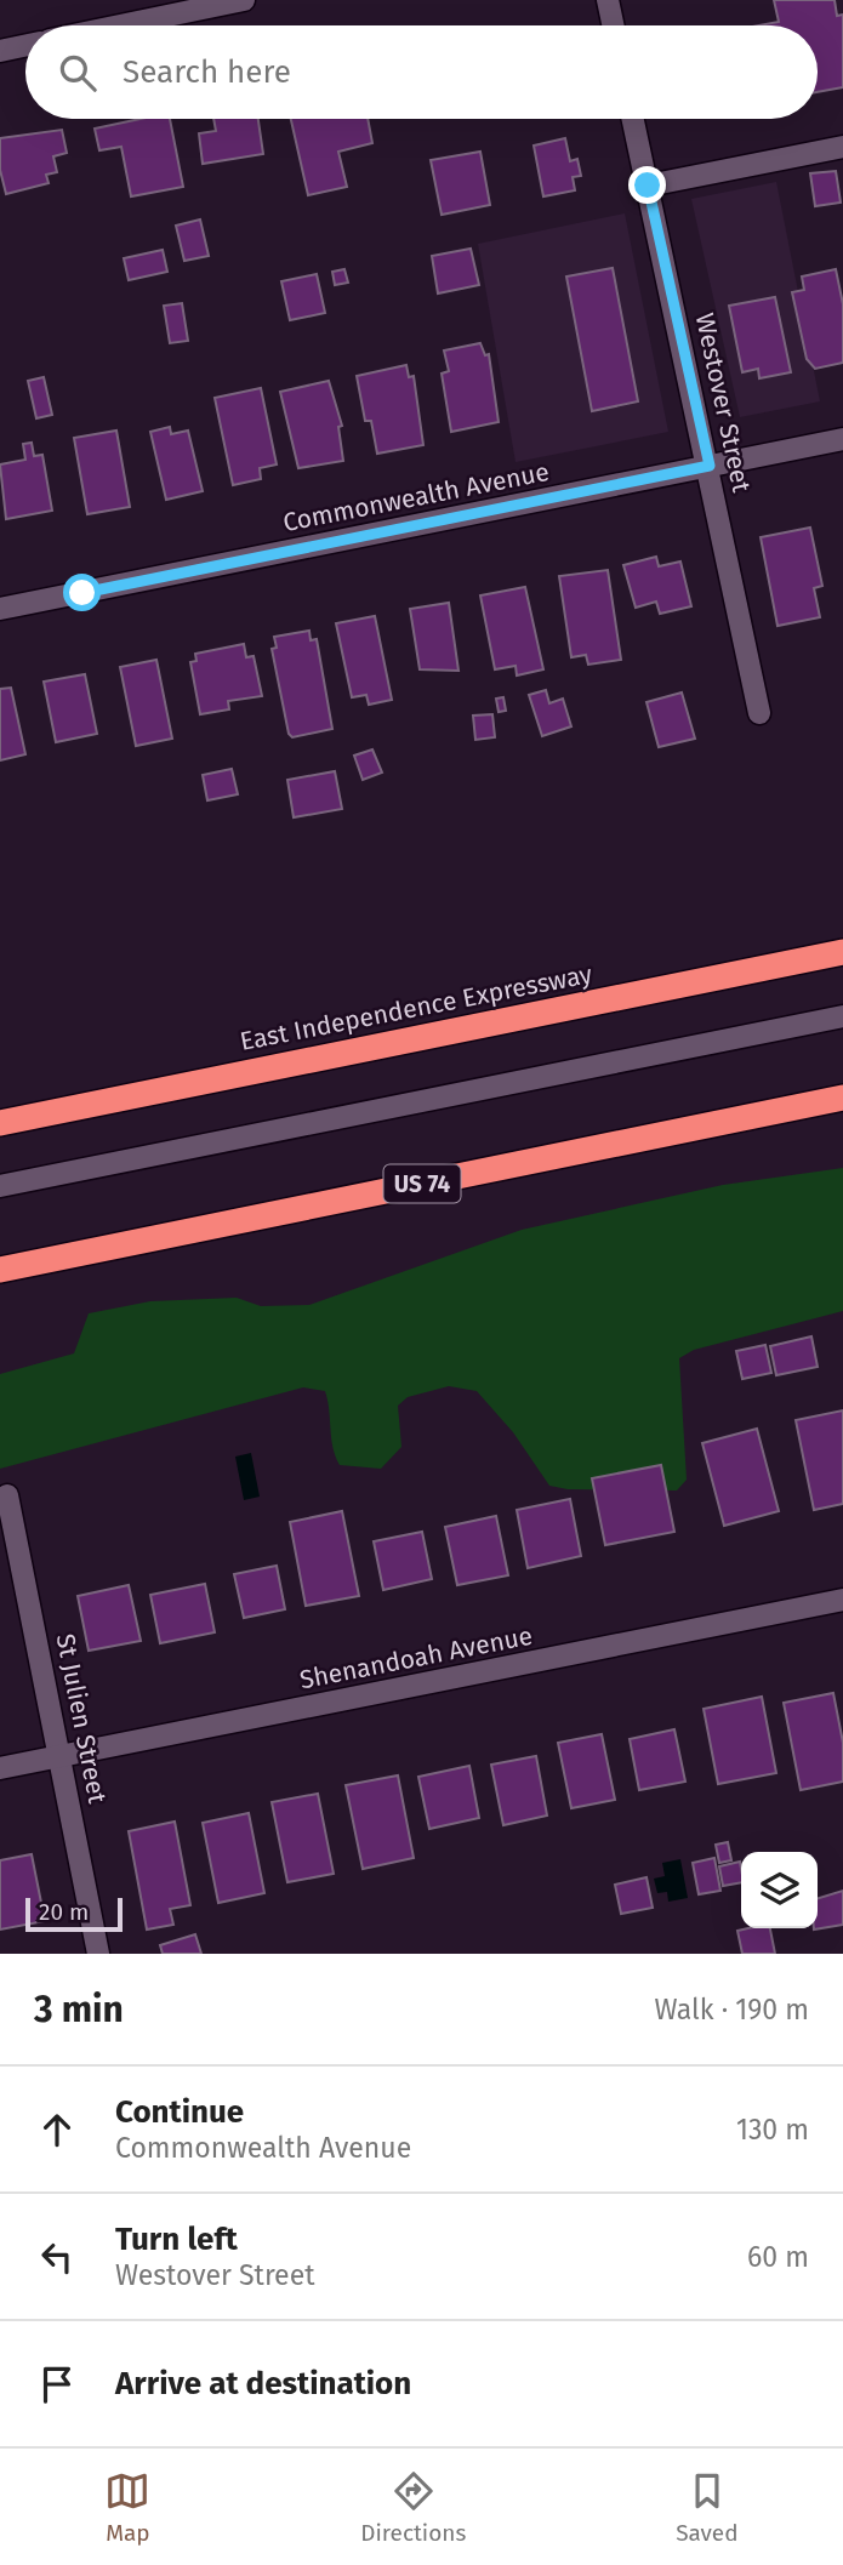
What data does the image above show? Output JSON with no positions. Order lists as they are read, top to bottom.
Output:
{
  "streets": {
    "highway": ["East Independence Expressway", "US 74"],
    "street": [
      "Westover Street",
      "Commonwealth Avenue",
      "Shenandoah Avenue",
      "St Julien Street"
    ]
  },
  "crossings": [
    ["Westover Street", "Commonwealth Avenue"],
    ["Shenandoah Avenue", "St Julien Street"]
  ],
  "scale_bar": "20 m",
  "page": {
    "search": "Search here",
    "scale": "20 m",
    "heading": ["3 min", "Walk · 190 m"],
    "list": [
      ["Continue", "Commonwealth Avenue", "130 m"],
      ["Turn left", "Westover Street", "60 m"],
      "Arrive at destination"
    ],
    "nav": ["Map", "Directions", "Saved"]
  }
}
